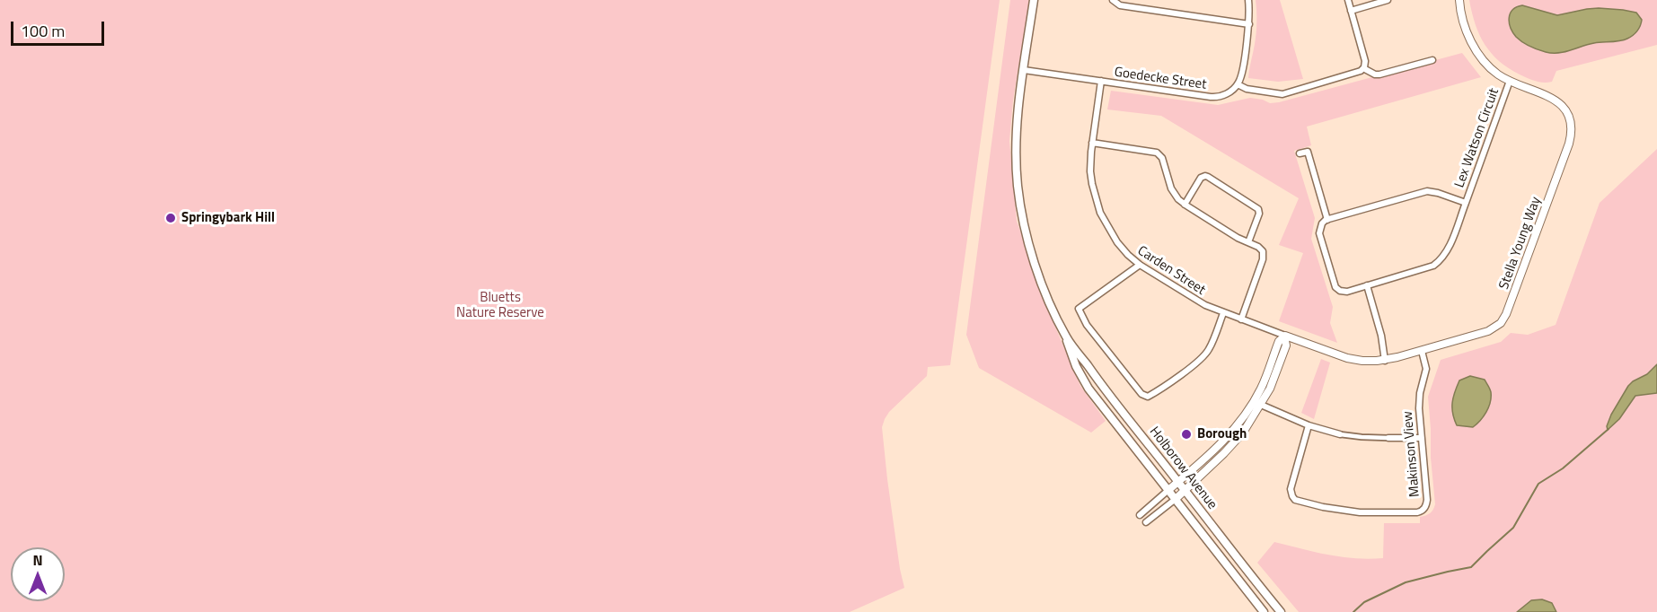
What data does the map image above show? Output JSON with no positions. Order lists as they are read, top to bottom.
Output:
{
  "streets": {
    "main road": ["Holborow Avenue"],
    "street": [
      "Goedecke Street",
      "Lex Watson Circuit",
      "Stella Young Way",
      "Carden Street",
      "Makinson View"
    ]
  },
  "crossings": [
    ["Goedecke Street", "Carden Street"],
    ["Goedecke Street", "Holborow Avenue"],
    ["Lex Watson Circuit", "Stella Young Way"],
    ["Stella Young Way", "Carden Street"],
    ["Stella Young Way", "Makinson View"]
  ],
  "parks": ["Bluetts Nature Reserve"],
  "places": ["Springybark Hill", "Borough"],
  "scale_bar": "100 m",
  "north": "top"
}
